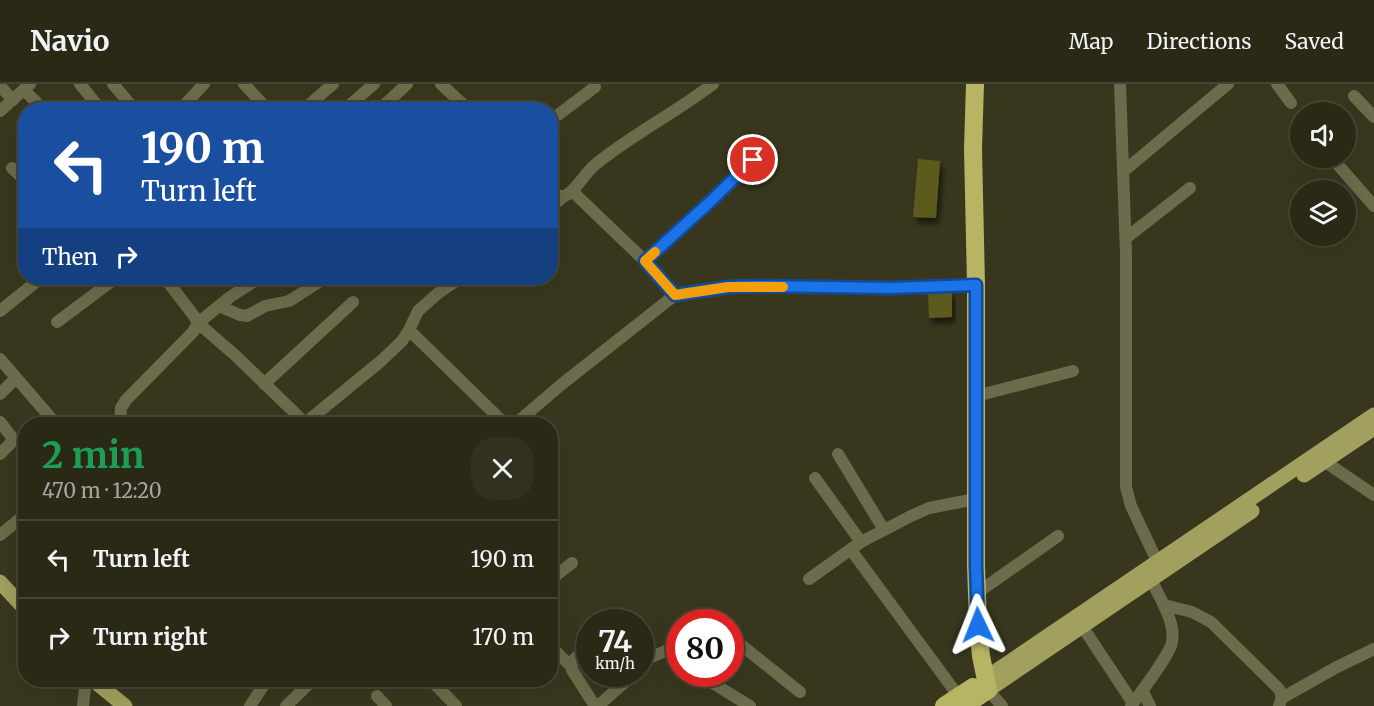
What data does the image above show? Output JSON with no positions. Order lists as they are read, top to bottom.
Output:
{
  "page": {
    "header": "Navio",
    "nav": ["Map", "Directions", "Saved"],
    "turn": ["190 m", "Turn left"],
    "then": "Then",
    "heading": ["2 min", "470 m · 12:20"],
    "list": [
      {
        "name": "Turn left",
        "value": "190 m"
      },
      {
        "name": "Turn right",
        "value": "170 m"
      }
    ],
    "speed": "74 km/h",
    "limit": "80"
  }
}
